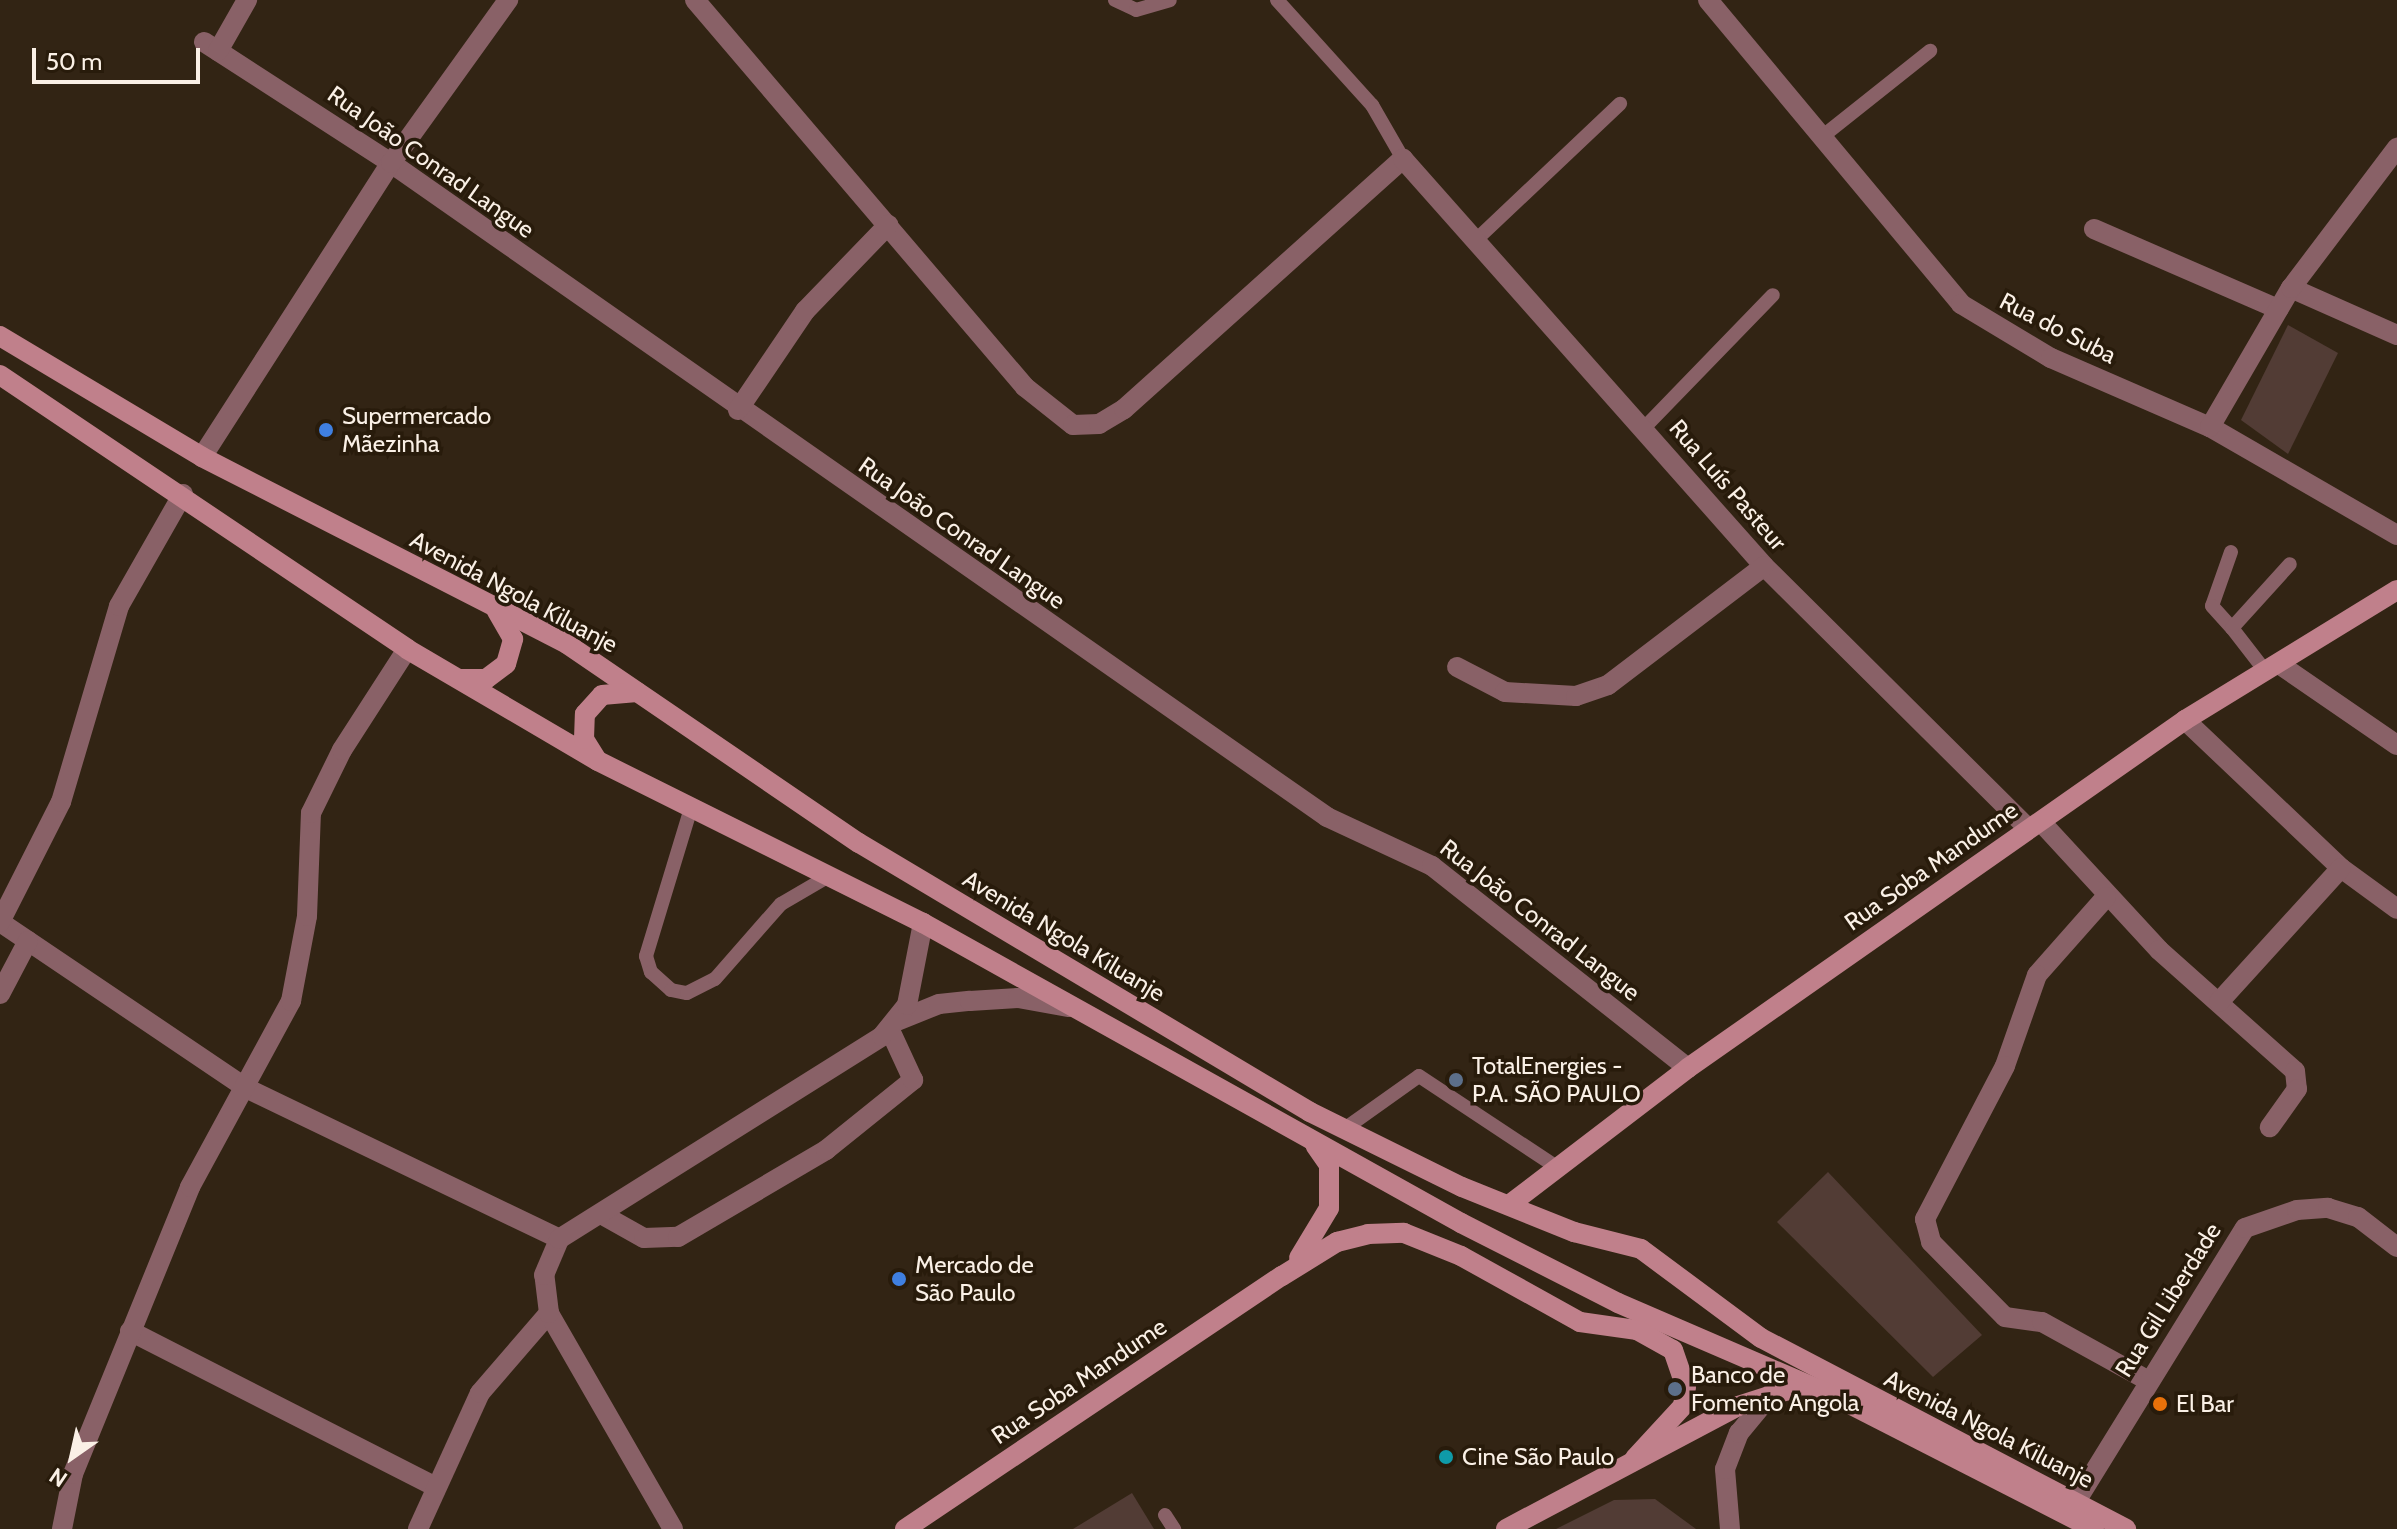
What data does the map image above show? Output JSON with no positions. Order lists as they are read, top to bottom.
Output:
{
  "streets": {
    "main road": ["Avenida Ngola Kiluanje", "Rua Soba Mandume"],
    "street": [
      "Rua João Conrad Langue",
      "Rua do Suba",
      "Rua Luís Pasteur",
      "Rua Gil Liberdade"
    ]
  },
  "crossings": [
    ["Rua João Conrad Langue", "Rua Soba Mandume"],
    ["Rua Luís Pasteur", "Rua Soba Mandume"],
    ["Avenida Ngola Kiluanje", "Rua Soba Mandume"],
    ["Avenida Ngola Kiluanje", "Rua Gil Liberdade"]
  ],
  "places": [
    "Supermercado Mãezinha",
    "TotalEnergies - P.A. SÃO PAULO",
    "Mercado de São Paulo",
    "Banco de Fomento Angola",
    "El Bar",
    "Cine São Paulo"
  ],
  "scale_bar": "50 m",
  "north": "bottom left"
}
